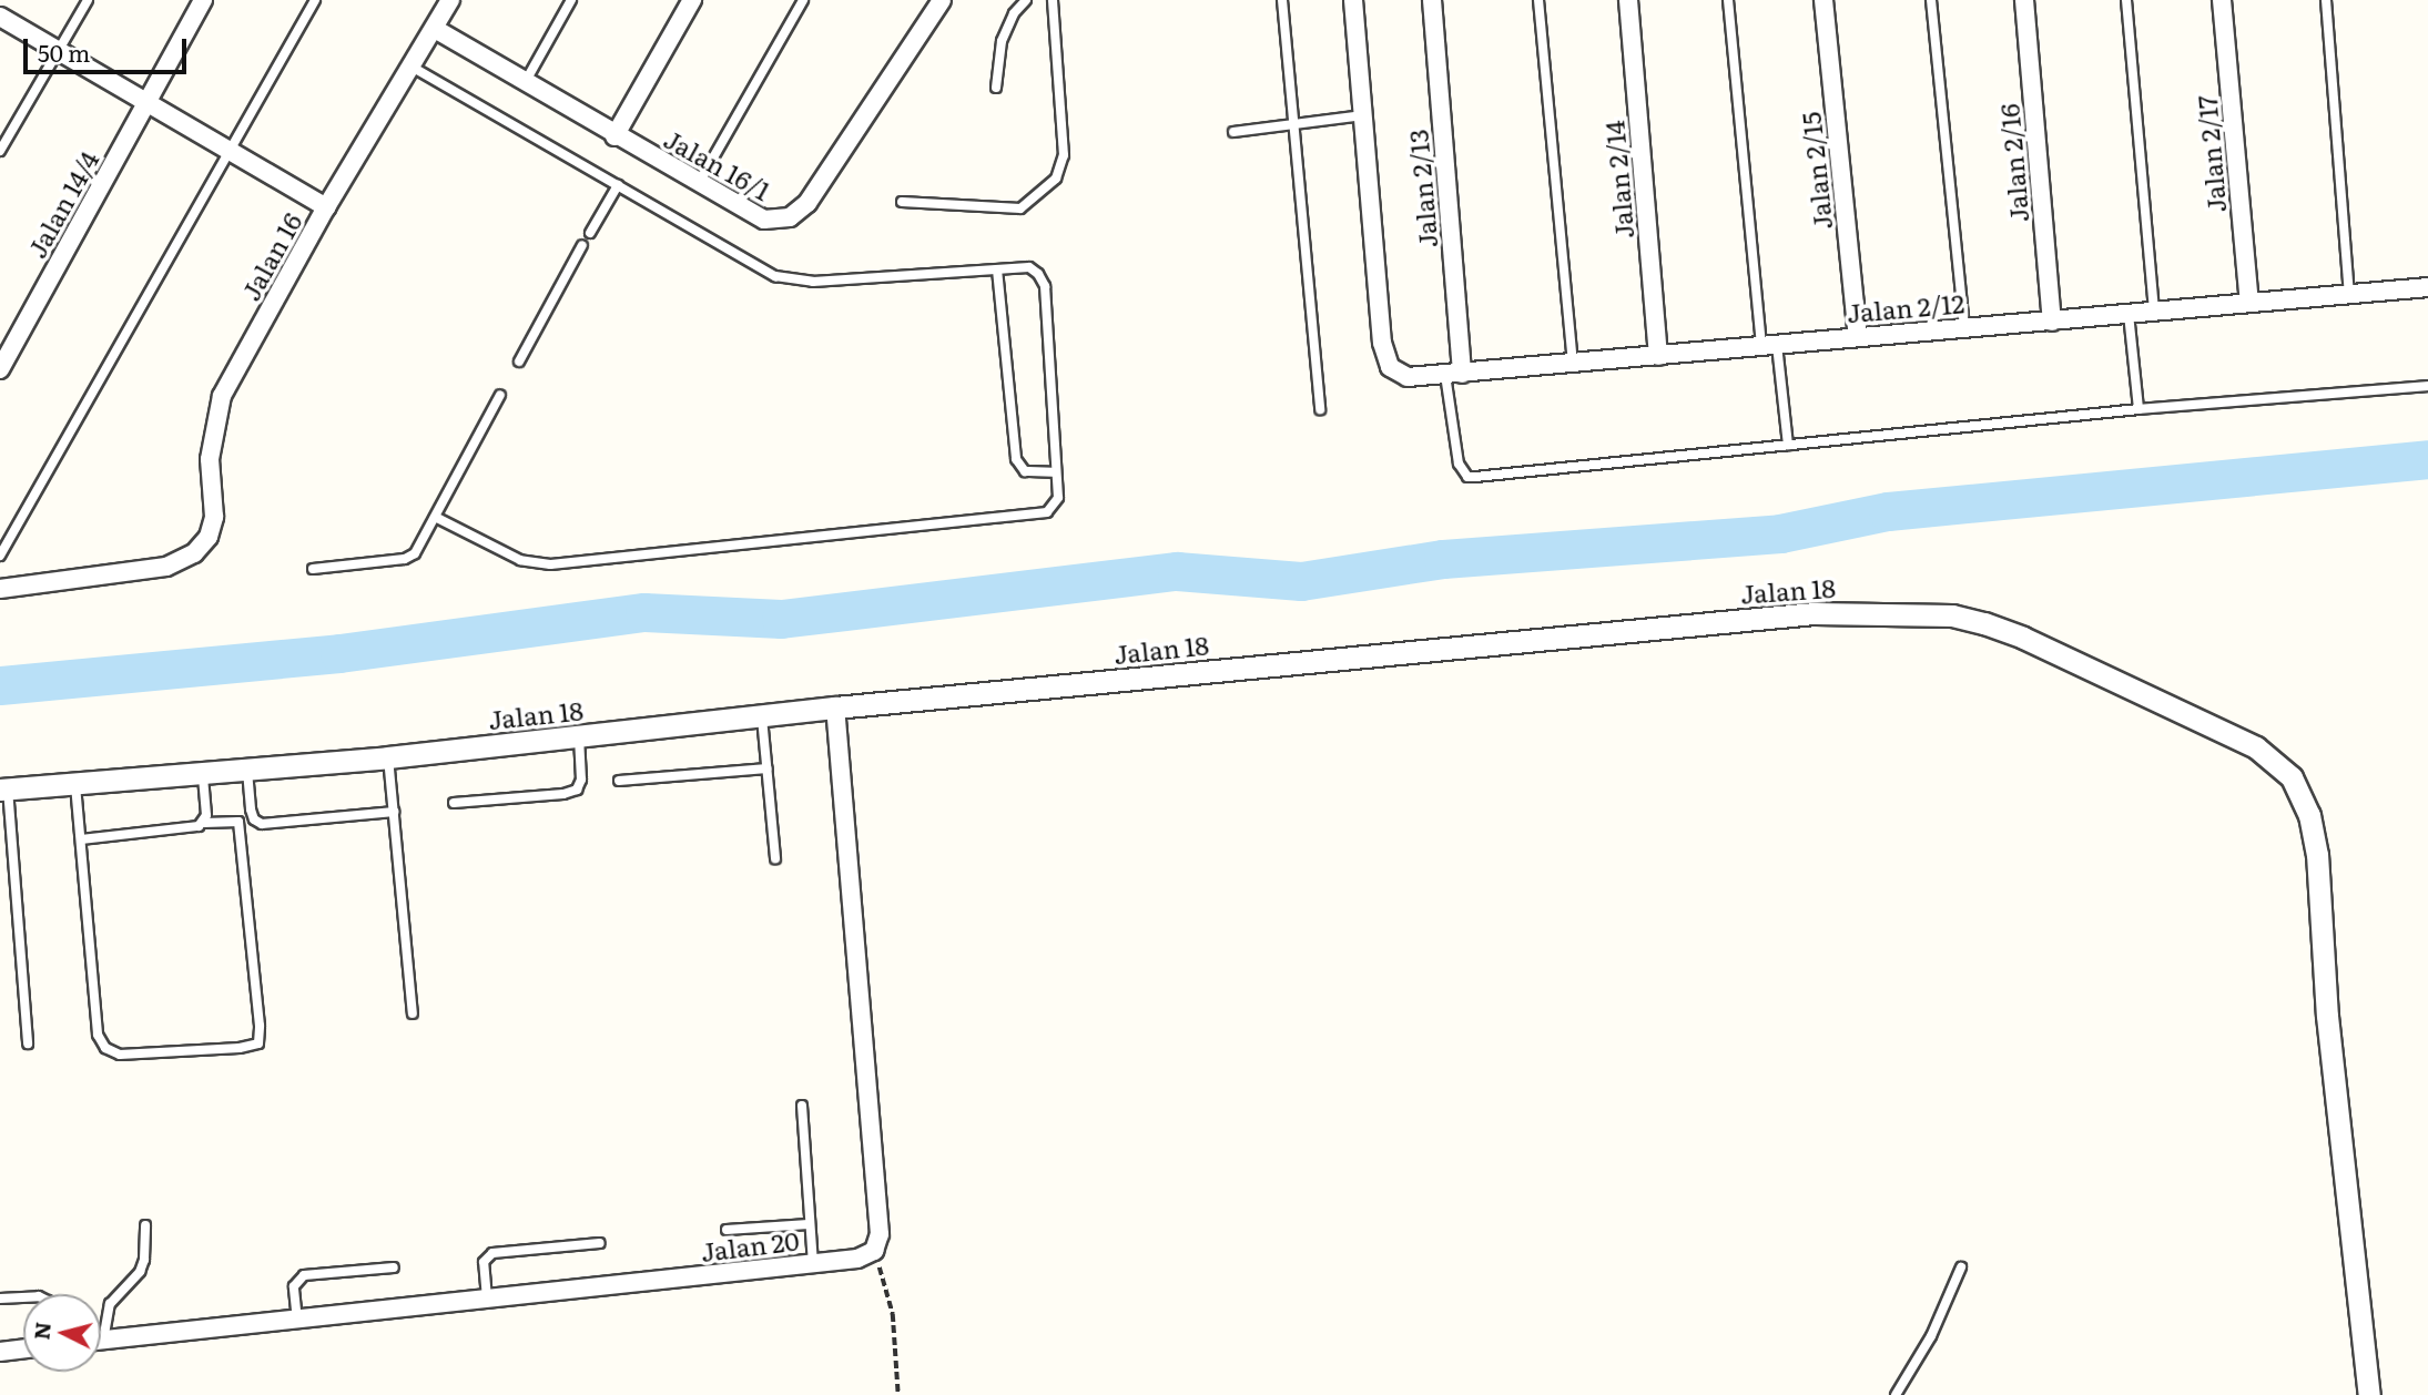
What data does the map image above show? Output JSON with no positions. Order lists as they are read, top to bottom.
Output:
{
  "streets": {
    "street": [
      "Jalan 2/17",
      "Jalan 2/16",
      "Jalan 16/1",
      "Jalan 2/15",
      "Jalan 2/14",
      "Jalan 2/13",
      "Jalan 14/4",
      "Jalan 16",
      "Jalan 2/12",
      "Jalan 18",
      "Jalan 20"
    ]
  },
  "crossings": [
    ["Jalan 2/17", "Jalan 2/12"],
    ["Jalan 2/16", "Jalan 2/12"],
    ["Jalan 16/1", "Jalan 16"],
    ["Jalan 2/15", "Jalan 2/12"],
    ["Jalan 2/14", "Jalan 2/12"],
    ["Jalan 2/13", "Jalan 2/12"]
  ],
  "scale_bar": "50 m",
  "north": "left"
}
